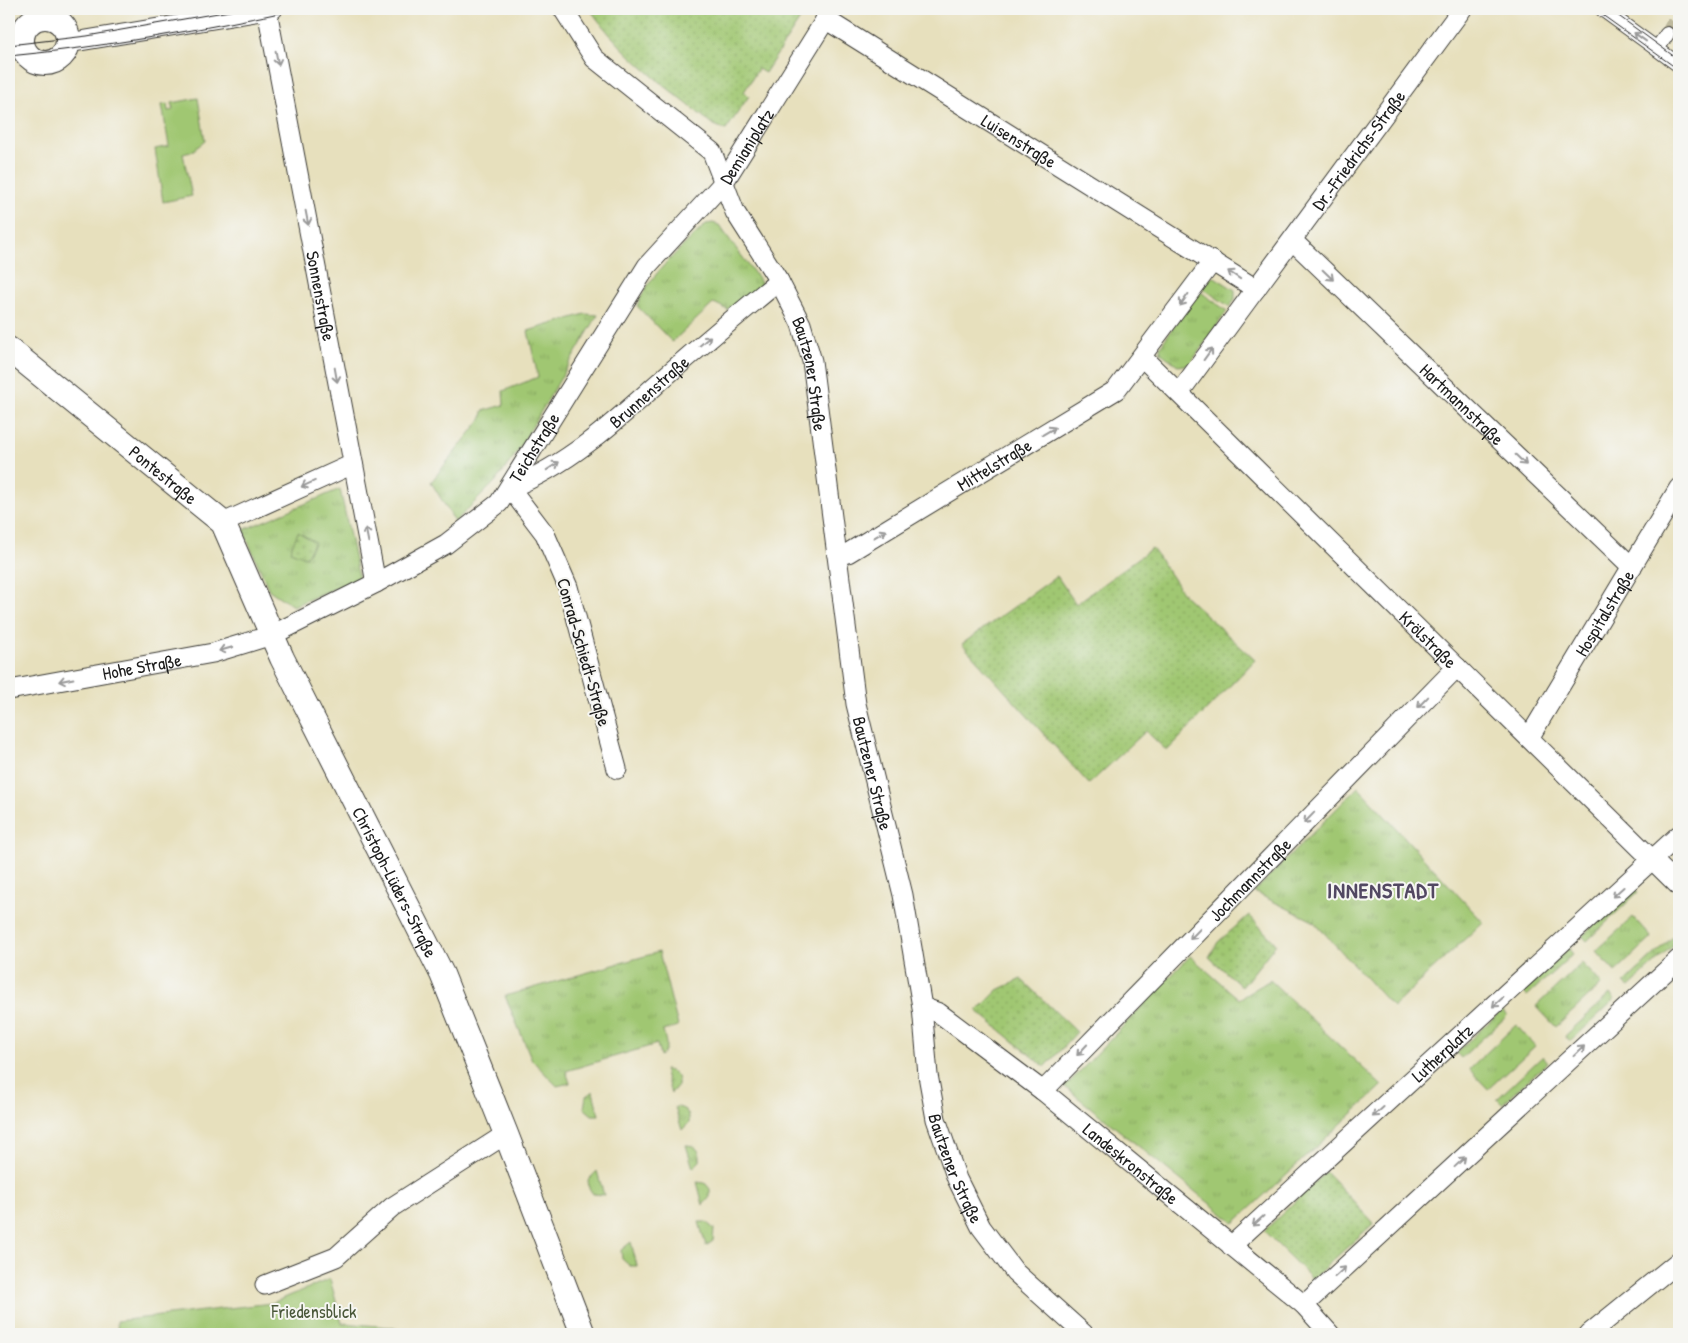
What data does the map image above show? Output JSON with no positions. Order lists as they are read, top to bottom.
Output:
{
  "streets": {
    "street": [
      "Demianiplatz",
      "Luisenstraße",
      "Dr.-Friedrichs-Straße",
      "Sonnenstraße",
      "Bautzener Straße",
      "Brunnenstraße",
      "Hartmannstraße",
      "Teichstraße",
      "Mittelstraße",
      "Pontestraße",
      "Hospitalstraße",
      "Krölstraße",
      "Conrad-Schiedt-Straße",
      "Hohe Straße",
      "Jochmannstraße",
      "Christoph-Lüders-Straße",
      "Lutherplatz",
      "Landeskronstraße"
    ]
  },
  "crossings": [
    ["Demianiplatz", "Luisenstraße"],
    ["Demianiplatz", "Bautzener Straße"],
    ["Demianiplatz", "Teichstraße"],
    ["Luisenstraße", "Dr.-Friedrichs-Straße"],
    ["Luisenstraße", "Mittelstraße"],
    ["Dr.-Friedrichs-Straße", "Hartmannstraße"],
    ["Dr.-Friedrichs-Straße", "Krölstraße"],
    ["Sonnenstraße", "Teichstraße"],
    ["Bautzener Straße", "Brunnenstraße"],
    ["Bautzener Straße", "Teichstraße"],
    ["Bautzener Straße", "Mittelstraße"],
    ["Bautzener Straße", "Landeskronstraße"],
    ["Brunnenstraße", "Teichstraße"],
    ["Brunnenstraße", "Conrad-Schiedt-Straße"],
    ["Hartmannstraße", "Hospitalstraße"],
    ["Teichstraße", "Pontestraße"],
    ["Teichstraße", "Conrad-Schiedt-Straße"],
    ["Teichstraße", "Hohe Straße"],
    ["Teichstraße", "Christoph-Lüders-Straße"],
    ["Mittelstraße", "Krölstraße"],
    ["Pontestraße", "Hohe Straße"],
    ["Pontestraße", "Christoph-Lüders-Straße"],
    ["Hospitalstraße", "Krölstraße"],
    ["Krölstraße", "Jochmannstraße"],
    ["Krölstraße", "Lutherplatz"],
    ["Hohe Straße", "Christoph-Lüders-Straße"],
    ["Jochmannstraße", "Landeskronstraße"],
    ["Lutherplatz", "Landeskronstraße"]
  ],
  "one_way": [
    "Brunnenstraße",
    "Hartmannstraße",
    "Hohe Straße",
    "Jochmannstraße"
  ],
  "districts": ["INNENSTADT"],
  "parks": ["Friedensblick"]
}
